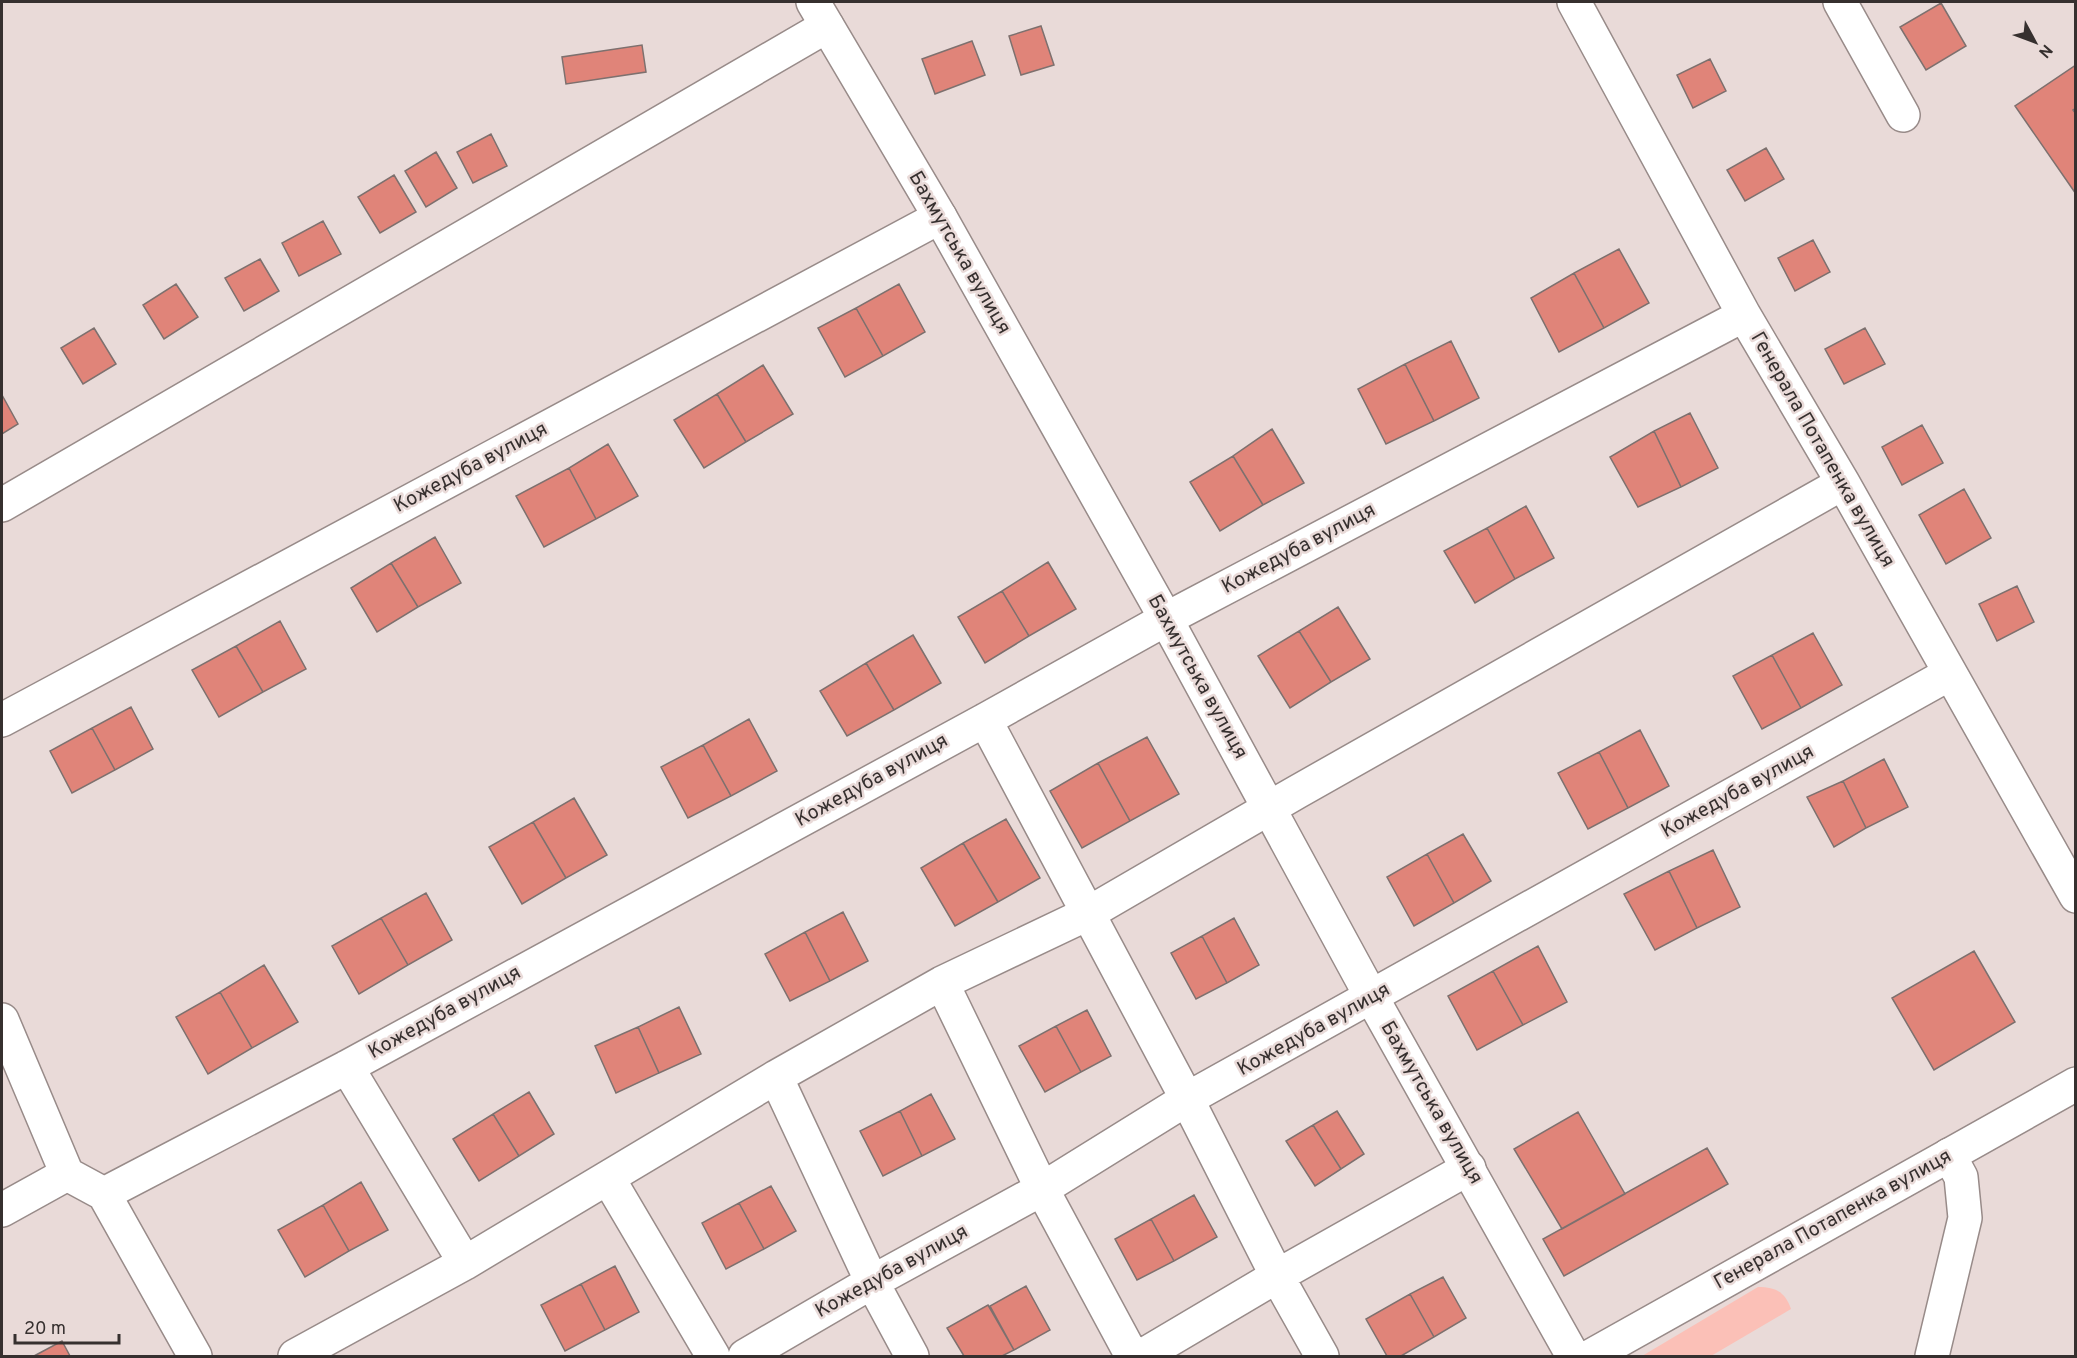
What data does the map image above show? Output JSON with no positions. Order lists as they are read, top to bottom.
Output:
{
  "streets": {
    "street": ["Бахмутська вулиця", "Генерала Потапенка вулиця", "Кожедуба вулиця"]
  },
  "crossings": [
    ["Бахмутська вулиця", "Кожедуба вулиця"],
    ["Генерала Потапенка вулиця", "Кожедуба вулиця"]
  ],
  "scale_bar": "20 m",
  "north": "bottom right"
}
